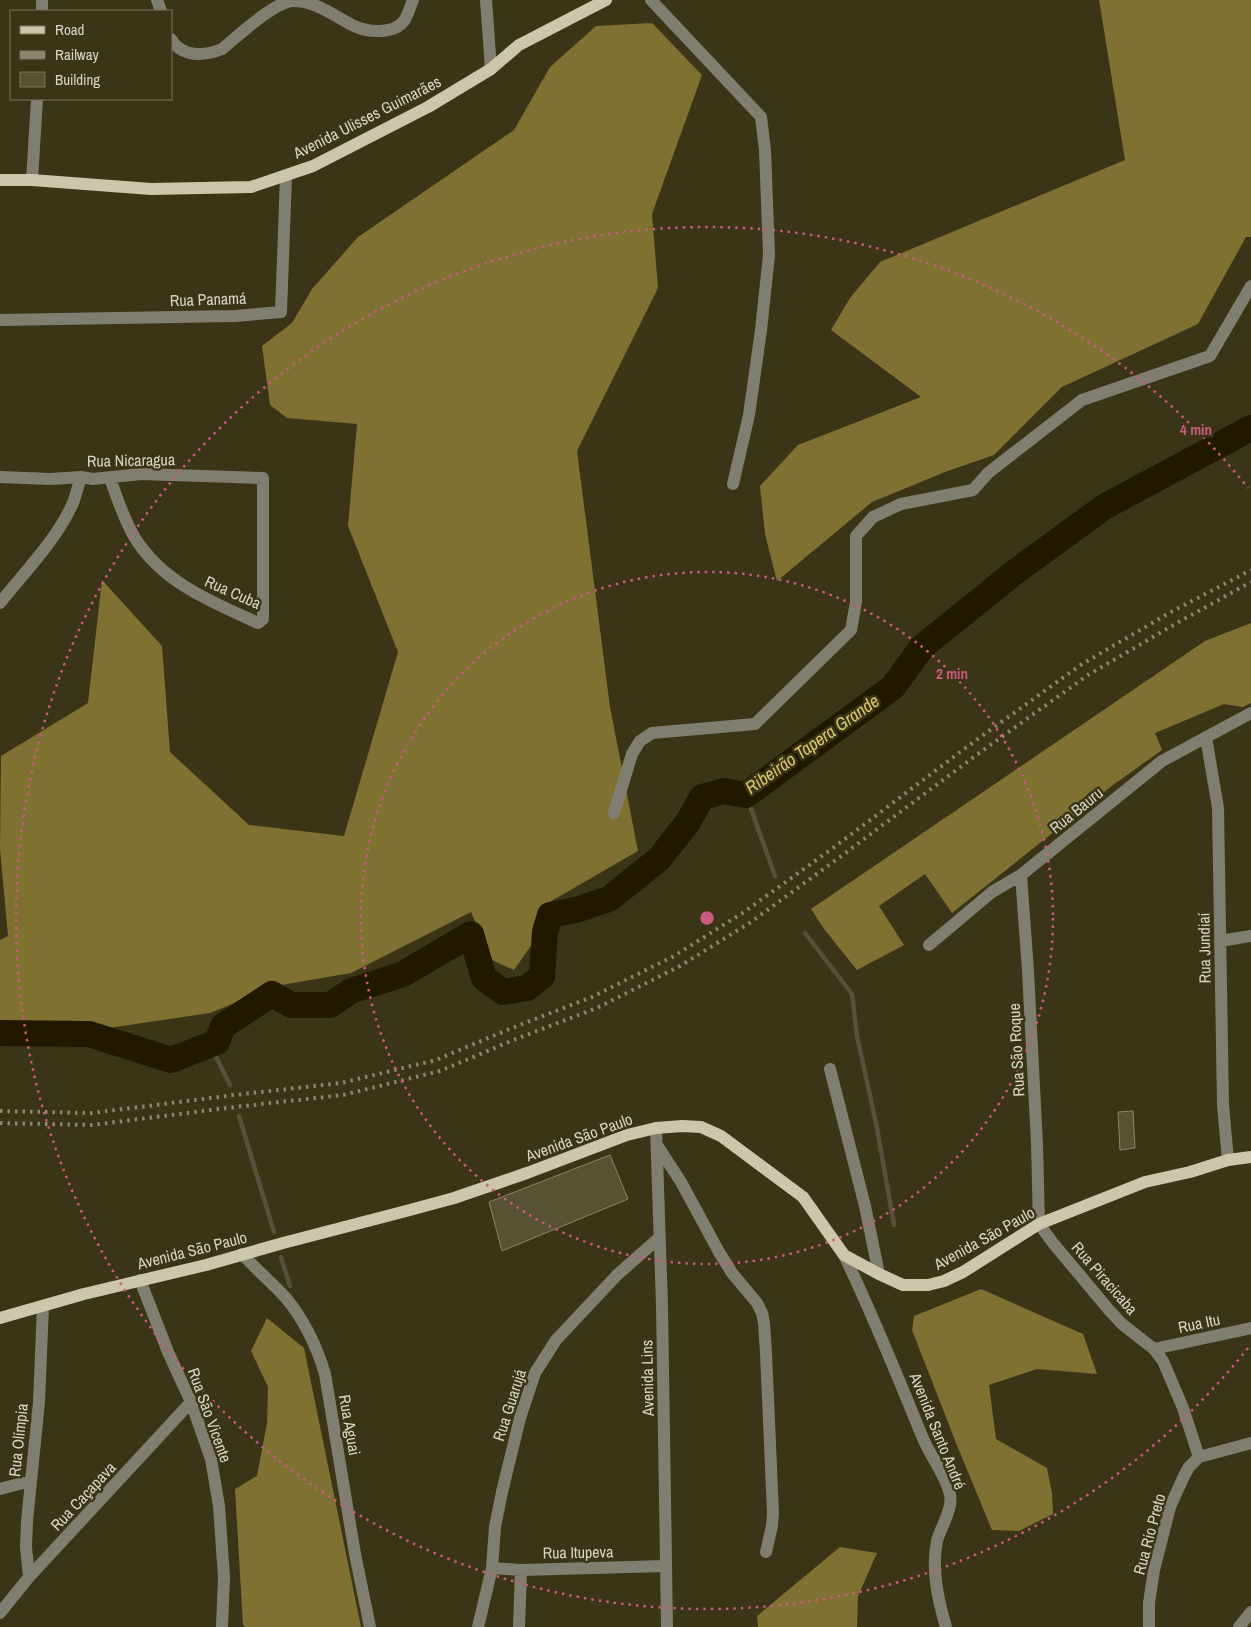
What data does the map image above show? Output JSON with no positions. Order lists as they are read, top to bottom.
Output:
{
  "streets": {
    "main road": ["Avenida Ulisses Guimarães", "Avenida São Paulo"],
    "street": [
      "Rua Panamá",
      "Rua Nicaragua",
      "Rua Cuba",
      "Rua Bauru",
      "Rua Jundiaí",
      "Rua São Roque",
      "Rua Piracicaba",
      "Rua Itu",
      "Avenida Lins",
      "Rua Guarujá",
      "Rua São Vicente",
      "Rua Aguai",
      "Avenida Santo André",
      "Rua Olímpia",
      "Rua Caçapava",
      "Rua Rio Preto",
      "Rua Itupeva"
    ]
  },
  "crossings": [
    ["Avenida Ulisses Guimarães", "Rua Panamá"],
    ["Rua Nicaragua", "Rua Cuba"],
    ["Rua Bauru", "Rua Jundiaí"],
    ["Rua Bauru", "Rua São Roque"],
    ["Rua Jundiaí", "Avenida São Paulo"],
    ["Rua São Roque", "Avenida São Paulo"],
    ["Rua São Roque", "Rua Piracicaba"],
    ["Avenida São Paulo", "Rua Piracicaba"],
    ["Avenida São Paulo", "Avenida Lins"],
    ["Avenida São Paulo", "Rua São Vicente"],
    ["Avenida São Paulo", "Rua Aguai"],
    ["Avenida São Paulo", "Avenida Santo André"],
    ["Avenida São Paulo", "Rua Olímpia"],
    ["Rua Piracicaba", "Rua Itu"],
    ["Rua Piracicaba", "Rua Rio Preto"],
    ["Avenida Lins", "Rua Guarujá"],
    ["Avenida Lins", "Rua Itupeva"],
    ["Rua Guarujá", "Rua Itupeva"],
    ["Rua São Vicente", "Rua Caçapava"],
    ["Rua Olímpia", "Rua Caçapava"]
  ],
  "water": ["Ribeirão Tapera Grande"],
  "legend": ["Road", "Railway", "Building"],
  "rings": ["4 min", "2 min"]
}
